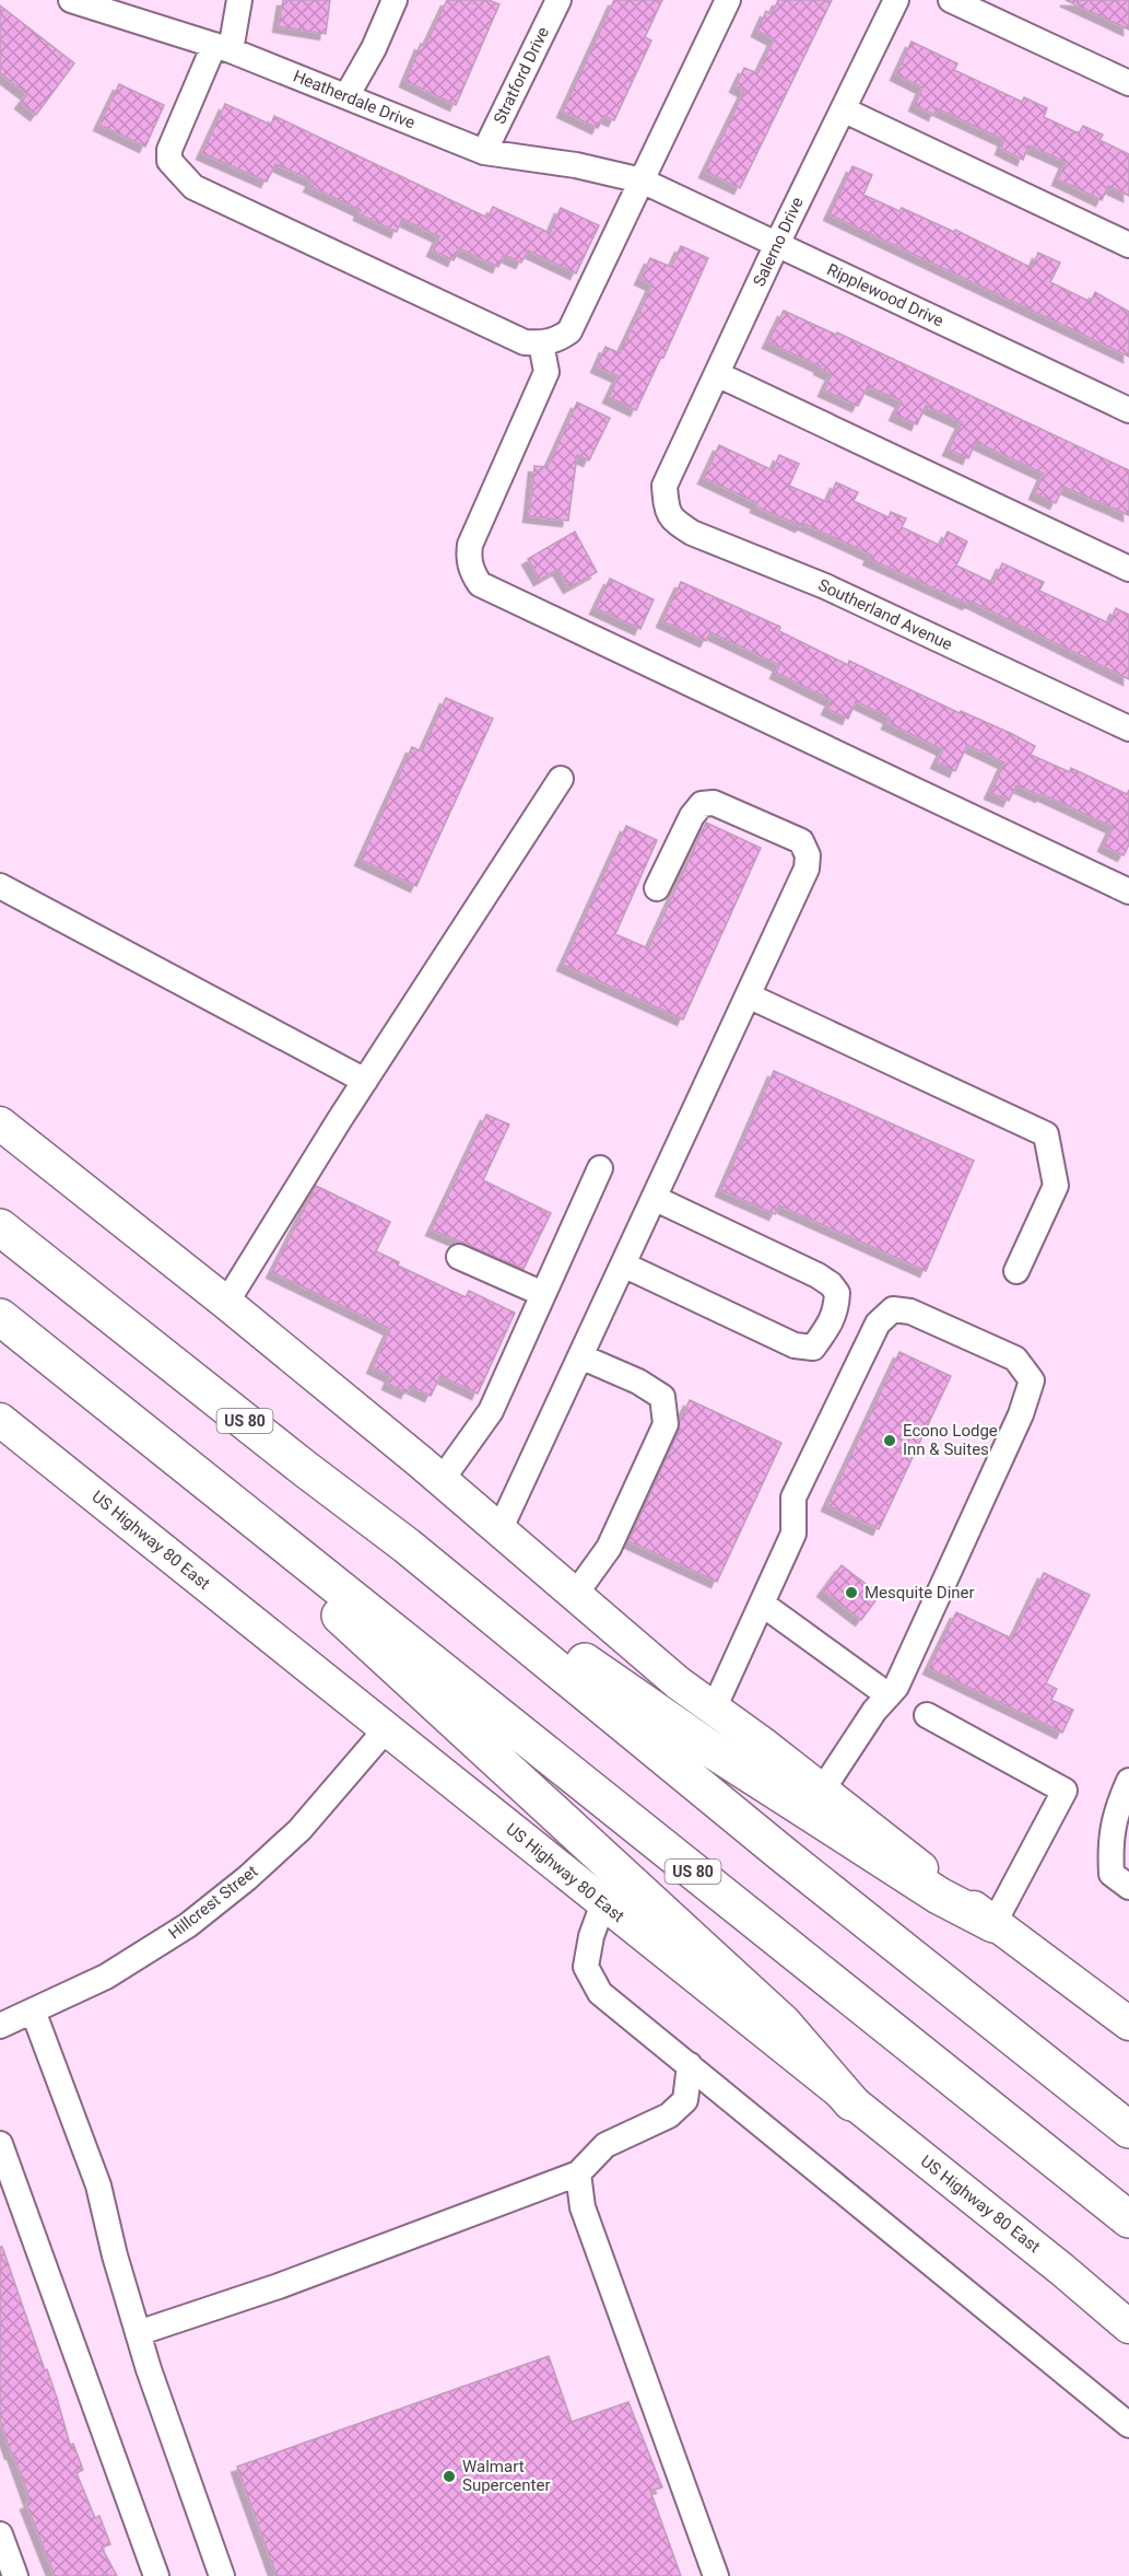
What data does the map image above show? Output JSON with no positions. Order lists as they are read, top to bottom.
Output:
{
  "streets": {
    "highway": ["US 80"],
    "main road": ["US Highway 80 East"],
    "street": [
      "Stratford Drive",
      "Heatherdale Drive",
      "Salerno Drive",
      "Ripplewood Drive",
      "Southerland Avenue",
      "Hillcrest Street"
    ]
  },
  "crossings": [
    ["Stratford Drive", "Heatherdale Drive"],
    ["Heatherdale Drive", "Ripplewood Drive"],
    ["Salerno Drive", "Ripplewood Drive"],
    ["Salerno Drive", "Southerland Avenue"],
    ["US Highway 80 East", "Hillcrest Street"]
  ],
  "places": ["Econo Lodge Inn & Suites", "Mesquite Diner", "Walmart Supercenter"]
}
